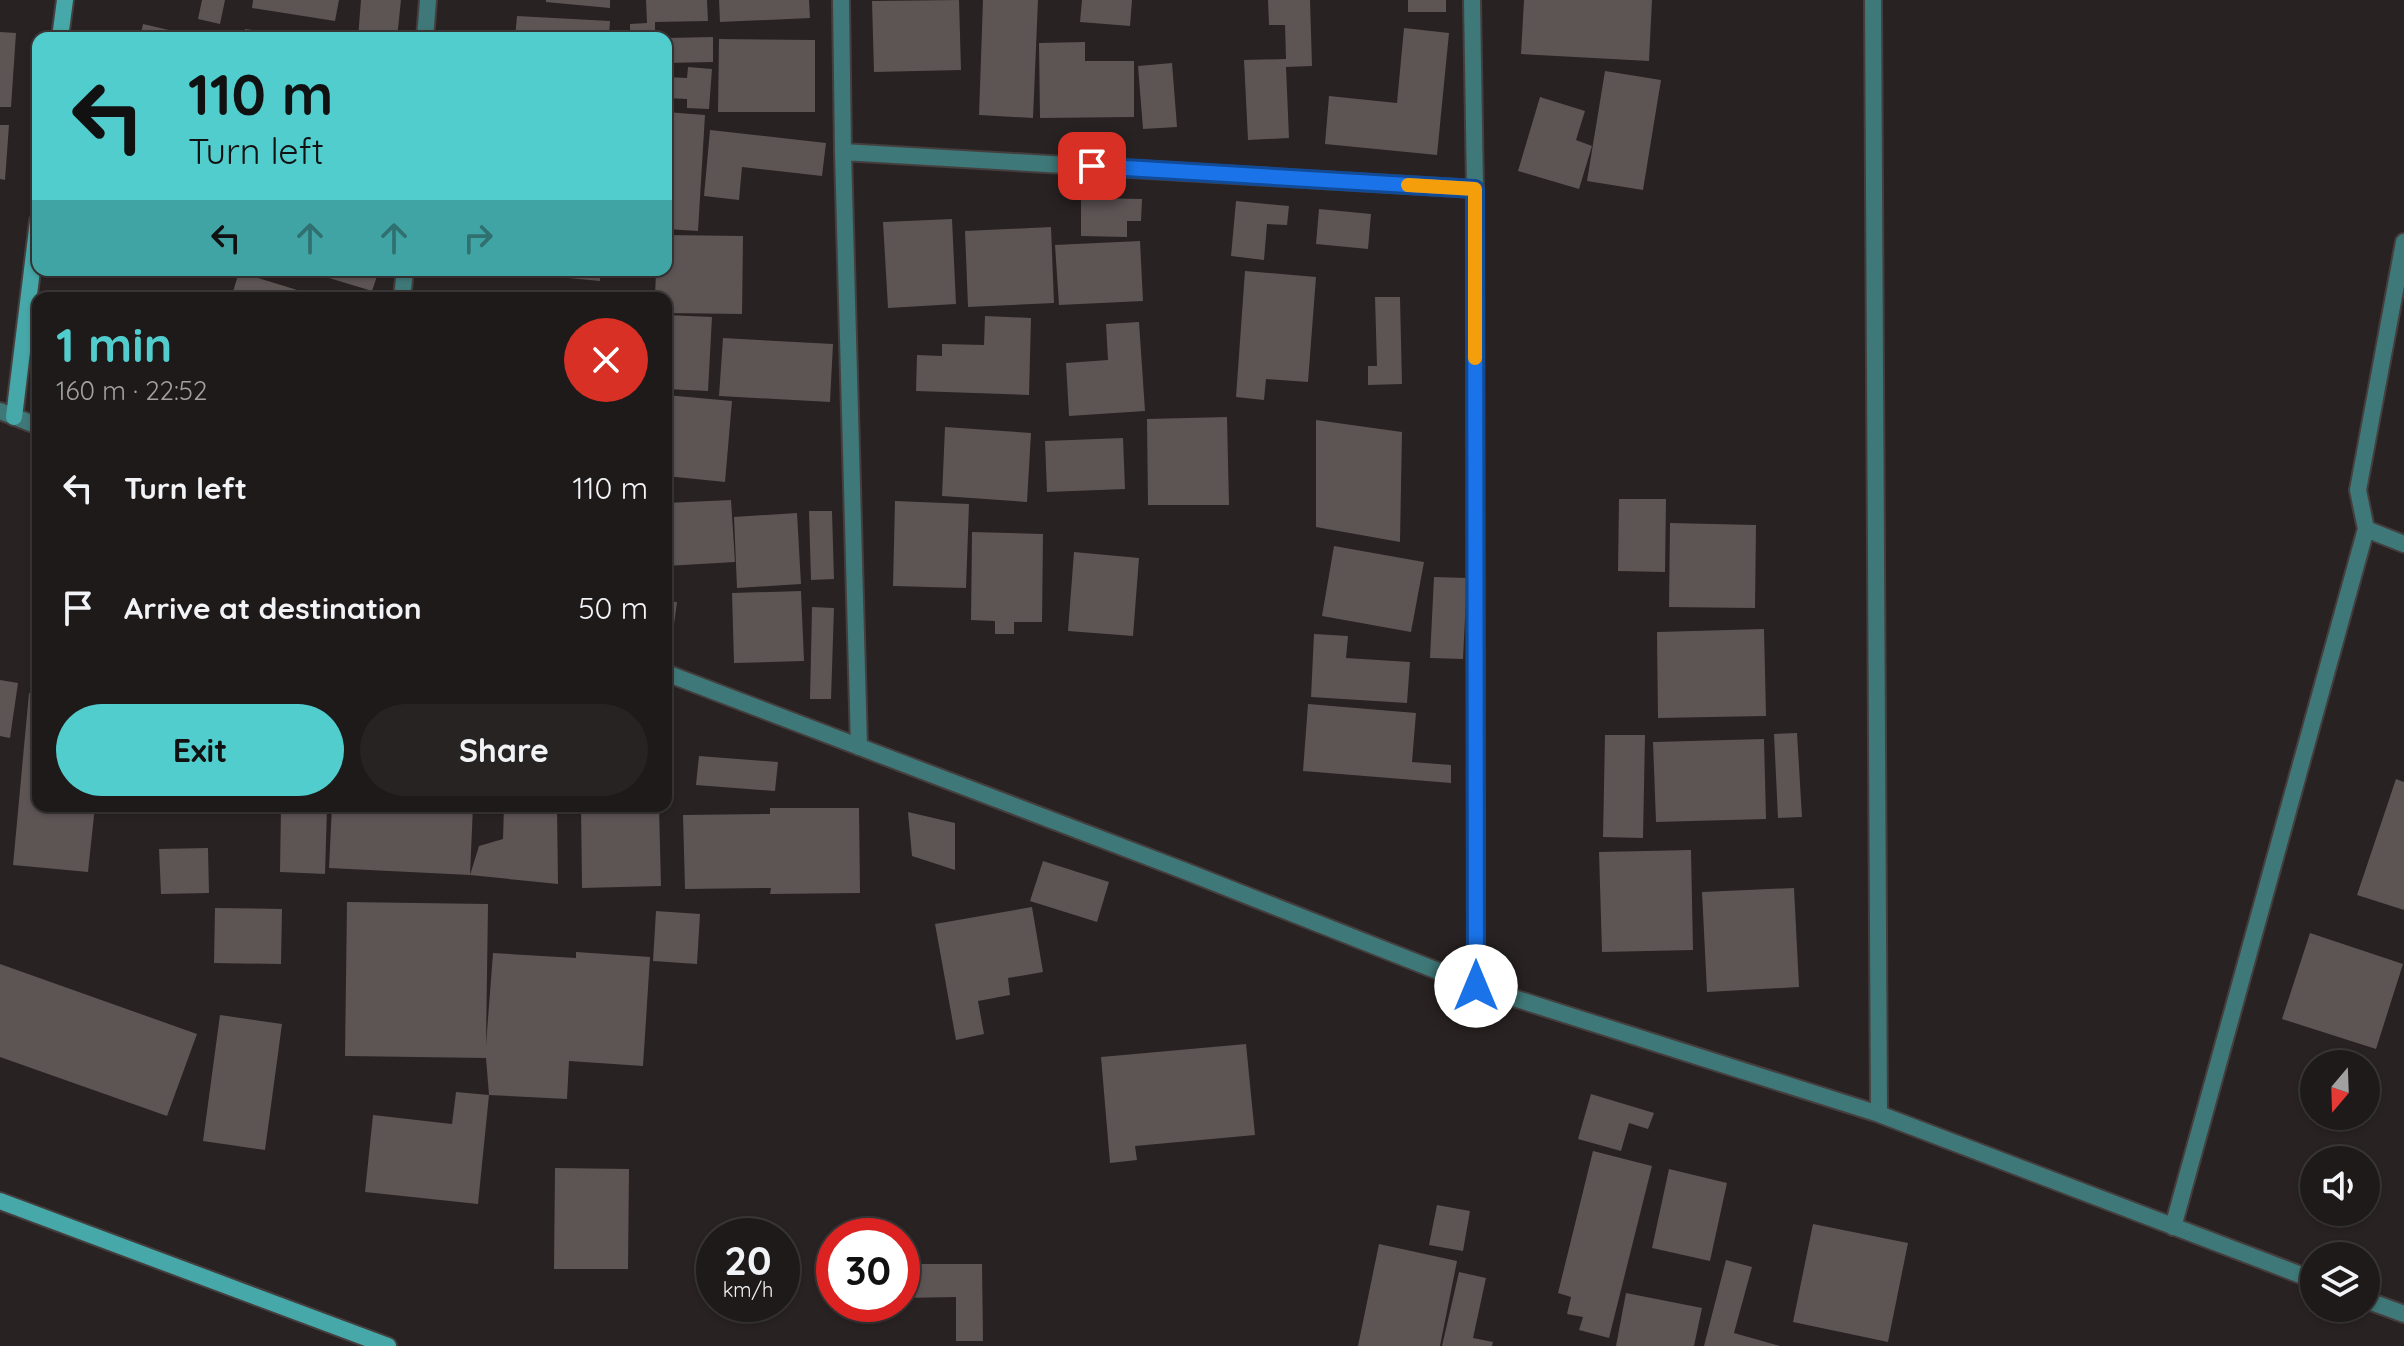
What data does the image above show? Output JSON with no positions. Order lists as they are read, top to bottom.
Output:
{
  "north": "bottom",
  "page": {
    "turn": ["110 m", "Turn left"],
    "heading": ["1 min", "160 m · 22:52"],
    "list": [
      {
        "name": "Turn left",
        "value": "110 m"
      },
      {
        "name": "Arrive at destination",
        "value": "50 m"
      }
    ],
    "buttons": ["Exit", "Share"],
    "speed": "20 km/h",
    "limit": "30"
  }
}
